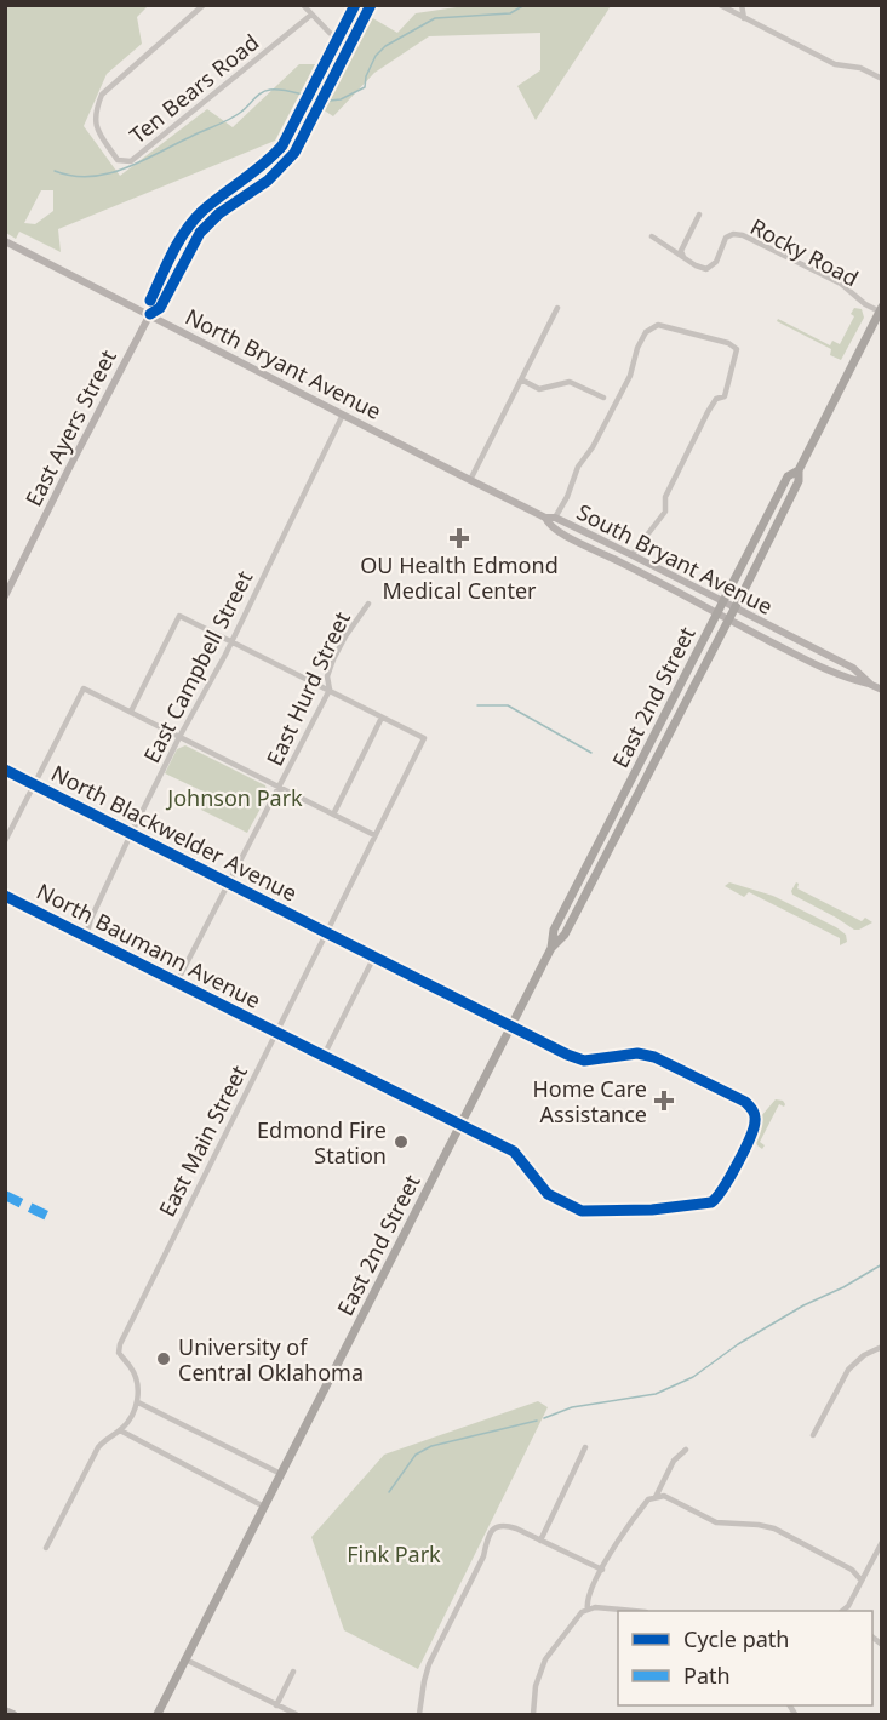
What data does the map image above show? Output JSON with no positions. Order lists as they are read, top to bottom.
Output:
{
  "streets": {
    "main road": ["East 2nd Street"],
    "street": [
      "Ten Bears Road",
      "Rocky Road",
      "North Bryant Avenue",
      "East Ayers Street",
      "South Bryant Avenue",
      "East Campbell Street",
      "East Hurd Street",
      "North Blackwelder Avenue",
      "North Baumann Avenue",
      "East Main Street"
    ]
  },
  "crossings": [
    ["Rocky Road", "East 2nd Street"],
    ["North Bryant Avenue", "East Ayers Street"],
    ["North Bryant Avenue", "South Bryant Avenue"],
    ["North Bryant Avenue", "East Campbell Street"],
    ["South Bryant Avenue", "East 2nd Street"],
    ["East Campbell Street", "North Blackwelder Avenue"],
    ["East Campbell Street", "North Baumann Avenue"],
    ["East Hurd Street", "North Blackwelder Avenue"],
    ["East Hurd Street", "North Baumann Avenue"],
    ["East 2nd Street", "North Blackwelder Avenue"],
    ["East 2nd Street", "North Baumann Avenue"],
    ["North Blackwelder Avenue", "East Main Street"],
    ["North Baumann Avenue", "East Main Street"]
  ],
  "parks": ["Johnson Park", "Fink Park"],
  "places": {
    "health": ["OU Health Edmond Medical Center", "Home Care Assistance"],
    "other": ["Edmond Fire Station", "University of Central Oklahoma"]
  },
  "legend": ["Cycle path", "Path"]
}
